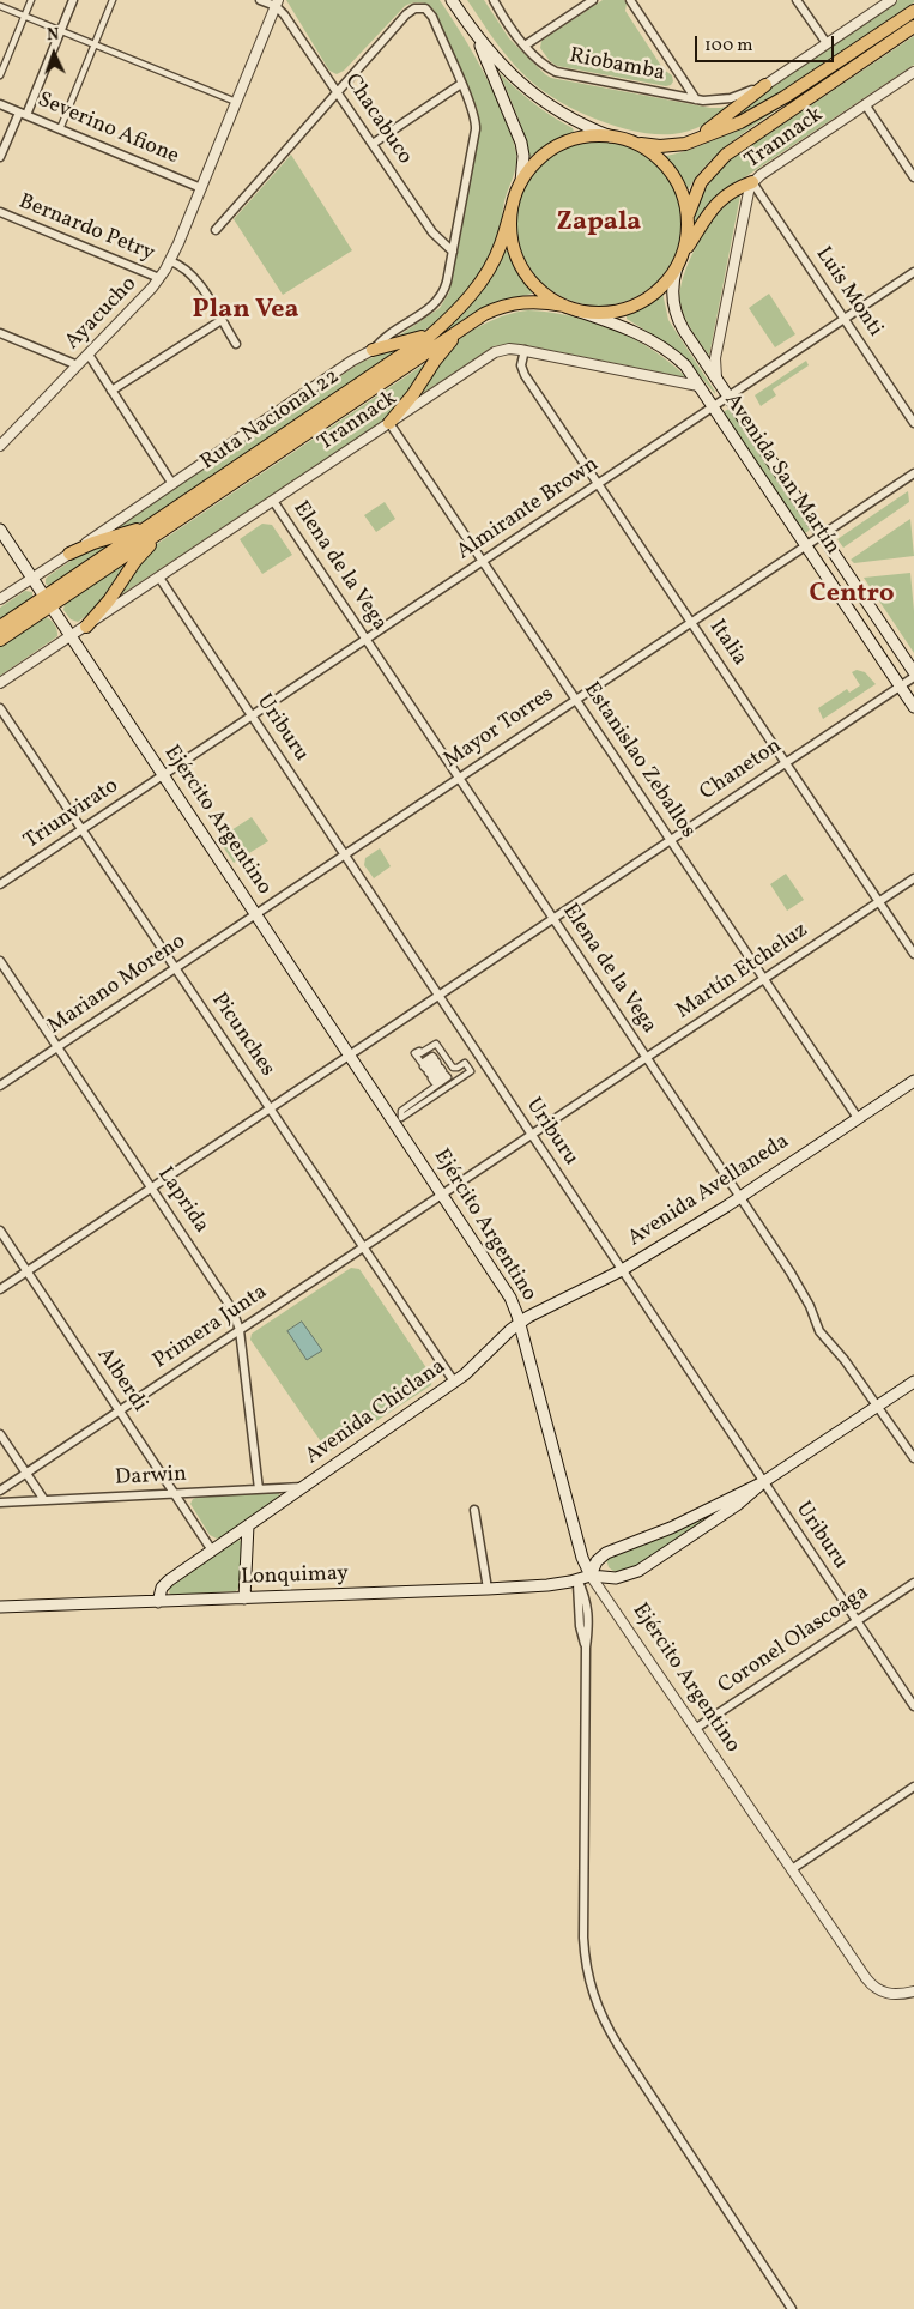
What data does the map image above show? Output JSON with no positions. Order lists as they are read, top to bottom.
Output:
{
  "streets": {
    "main road": [
      "Ruta Nacional 22",
      "Avenida San Martín",
      "Ejército Argentino",
      "Avenida Avellaneda",
      "Avenida Chiclana",
      "Lonquimay"
    ],
    "street": [
      "Riobamba",
      "Chacabuco",
      "Severino Afione",
      "Trannack",
      "Bernardo Petry",
      "Luis Monti",
      "Ayacucho",
      "Almirante Brown",
      "Elena de la Vega",
      "Italia",
      "Uriburu",
      "Mayor Torres",
      "Estanislao Zeballos",
      "Chaneton",
      "Triunvirato",
      "Martín Etcheluz",
      "Mariano Moreno",
      "Picunches",
      "Laprida",
      "Primera Junta",
      "Alberdi",
      "Darwin",
      "Coronel Olascoaga"
    ]
  },
  "crossings": [
    ["Chacabuco", "Ayacucho"],
    ["Severino Afione", "Ayacucho"],
    ["Trannack", "Luis Monti"],
    ["Trannack", "Avenida San Martín"],
    ["Trannack", "Elena de la Vega"],
    ["Trannack", "Italia"],
    ["Trannack", "Uriburu"],
    ["Trannack", "Estanislao Zeballos"],
    ["Trannack", "Ejército Argentino"],
    ["Bernardo Petry", "Ayacucho"],
    ["Luis Monti", "Almirante Brown"],
    ["Ruta Nacional 22", "Avenida San Martín"],
    ["Ruta Nacional 22", "Ejército Argentino"],
    ["Avenida San Martín", "Almirante Brown"],
    ["Avenida San Martín", "Mayor Torres"],
    ["Avenida San Martín", "Chaneton"],
    ["Almirante Brown", "Elena de la Vega"],
    ["Almirante Brown", "Italia"],
    ["Almirante Brown", "Uriburu"],
    ["Almirante Brown", "Estanislao Zeballos"],
    ["Almirante Brown", "Triunvirato"],
    ["Almirante Brown", "Ejército Argentino"],
    ["Elena de la Vega", "Mayor Torres"],
    ["Elena de la Vega", "Chaneton"],
    ["Elena de la Vega", "Martín Etcheluz"],
    ["Elena de la Vega", "Avenida Avellaneda"],
    ["Italia", "Mayor Torres"],
    ["Italia", "Chaneton"],
    ["Italia", "Martín Etcheluz"],
    ["Uriburu", "Mayor Torres"],
    ["Uriburu", "Chaneton"],
    ["Uriburu", "Martín Etcheluz"],
    ["Uriburu", "Avenida Avellaneda"],
    ["Uriburu", "Lonquimay"],
    ["Uriburu", "Coronel Olascoaga"],
    ["Mayor Torres", "Estanislao Zeballos"],
    ["Mayor Torres", "Ejército Argentino"],
    ["Mayor Torres", "Mariano Moreno"],
    ["Estanislao Zeballos", "Chaneton"],
    ["Estanislao Zeballos", "Martín Etcheluz"],
    ["Estanislao Zeballos", "Avenida Avellaneda"],
    ["Chaneton", "Ejército Argentino"],
    ["Chaneton", "Picunches"],
    ["Chaneton", "Laprida"],
    ["Chaneton", "Alberdi"],
    ["Triunvirato", "Ejército Argentino"],
    ["Triunvirato", "Picunches"],
    ["Ejército Argentino", "Martín Etcheluz"],
    ["Ejército Argentino", "Mariano Moreno"],
    ["Ejército Argentino", "Avenida Avellaneda"],
    ["Ejército Argentino", "Primera Junta"],
    ["Ejército Argentino", "Avenida Chiclana"],
    ["Ejército Argentino", "Lonquimay"],
    ["Ejército Argentino", "Coronel Olascoaga"],
    ["Martín Etcheluz", "Primera Junta"],
    ["Mariano Moreno", "Picunches"],
    ["Mariano Moreno", "Laprida"],
    ["Picunches", "Primera Junta"],
    ["Picunches", "Avenida Chiclana"],
    ["Avenida Avellaneda", "Avenida Chiclana"],
    ["Laprida", "Primera Junta"],
    ["Laprida", "Darwin"],
    ["Primera Junta", "Alberdi"],
    ["Alberdi", "Avenida Chiclana"],
    ["Alberdi", "Darwin"],
    ["Avenida Chiclana", "Darwin"],
    ["Avenida Chiclana", "Lonquimay"]
  ],
  "districts": ["Zapala", "Plan Vea", "Centro"],
  "scale_bar": "100 m",
  "north": "top"
}
